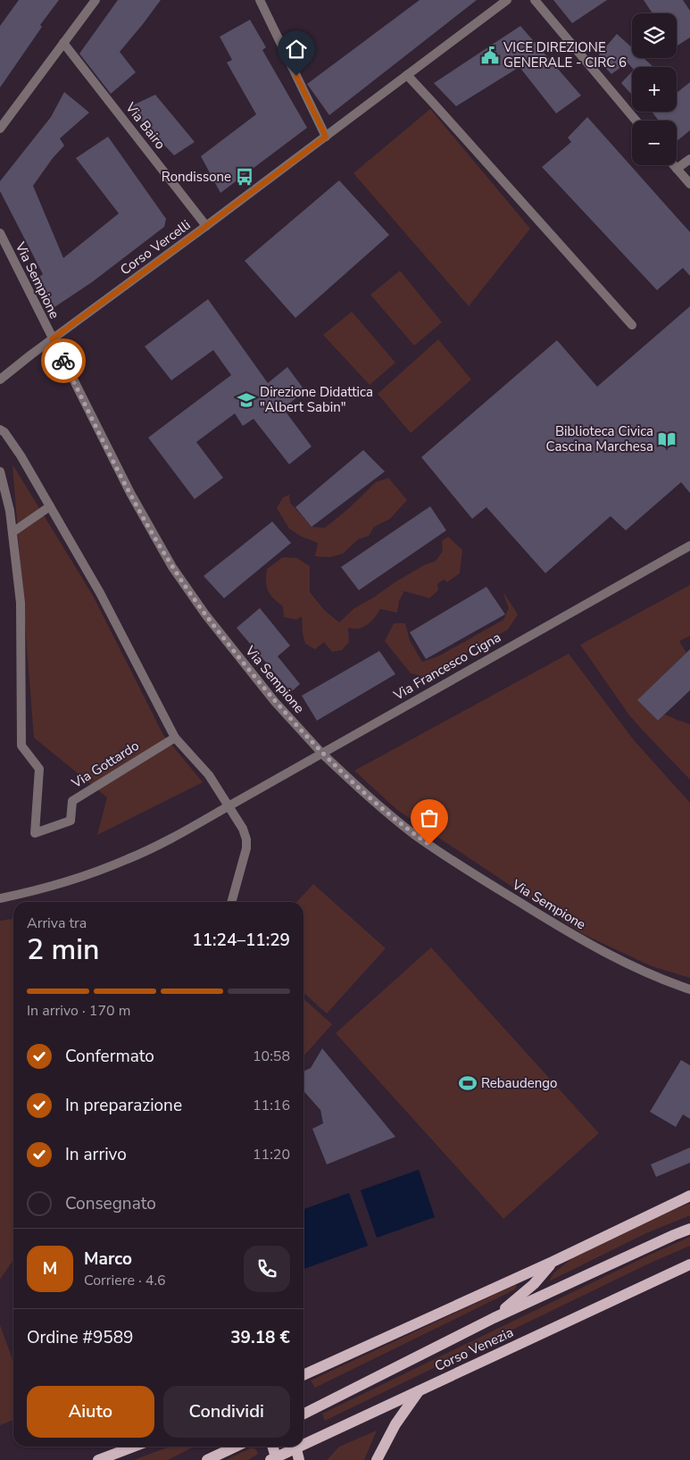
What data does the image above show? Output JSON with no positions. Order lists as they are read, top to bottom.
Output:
{
  "streets": {
    "main road": ["Corso Venezia"],
    "street": [
      "Via Bairo",
      "Corso Vercelli",
      "Via Sempione",
      "Via Francesco Cigna",
      "Via Gottardo"
    ]
  },
  "crossings": [
    ["Via Bairo", "Corso Vercelli"],
    ["Corso Vercelli", "Via Sempione"],
    ["Via Sempione", "Via Francesco Cigna"]
  ],
  "places": {
    "public building": ["VICE DIREZIONE GENERALE - CIRC 6"],
    "bus stop": ["Rondissone"],
    "school or university": ["Direzione Didattica \"Albert Sabin\""],
    "library": ["Biblioteca Civica Cascina Marchesa"],
    "sports": ["Rebaudengo"]
  },
  "page": {
    "map_buttons": ["+", "−"],
    "heading": ["2 min", "Arriva tra", "11:24–11:29"],
    "panel": [
      "Marco",
      "Corriere · 4.6",
      "Ordine #9589",
      "39.18 €"
    ],
    "bar": "In arrivo · 170 m",
    "list": [
      ["Confermato", "10:58"],
      ["In preparazione", "11:16"],
      ["In arrivo", "11:20"],
      "Consegnato"
    ],
    "round": "M",
    "buttons": ["Aiuto", "Condividi"]
  }
}
